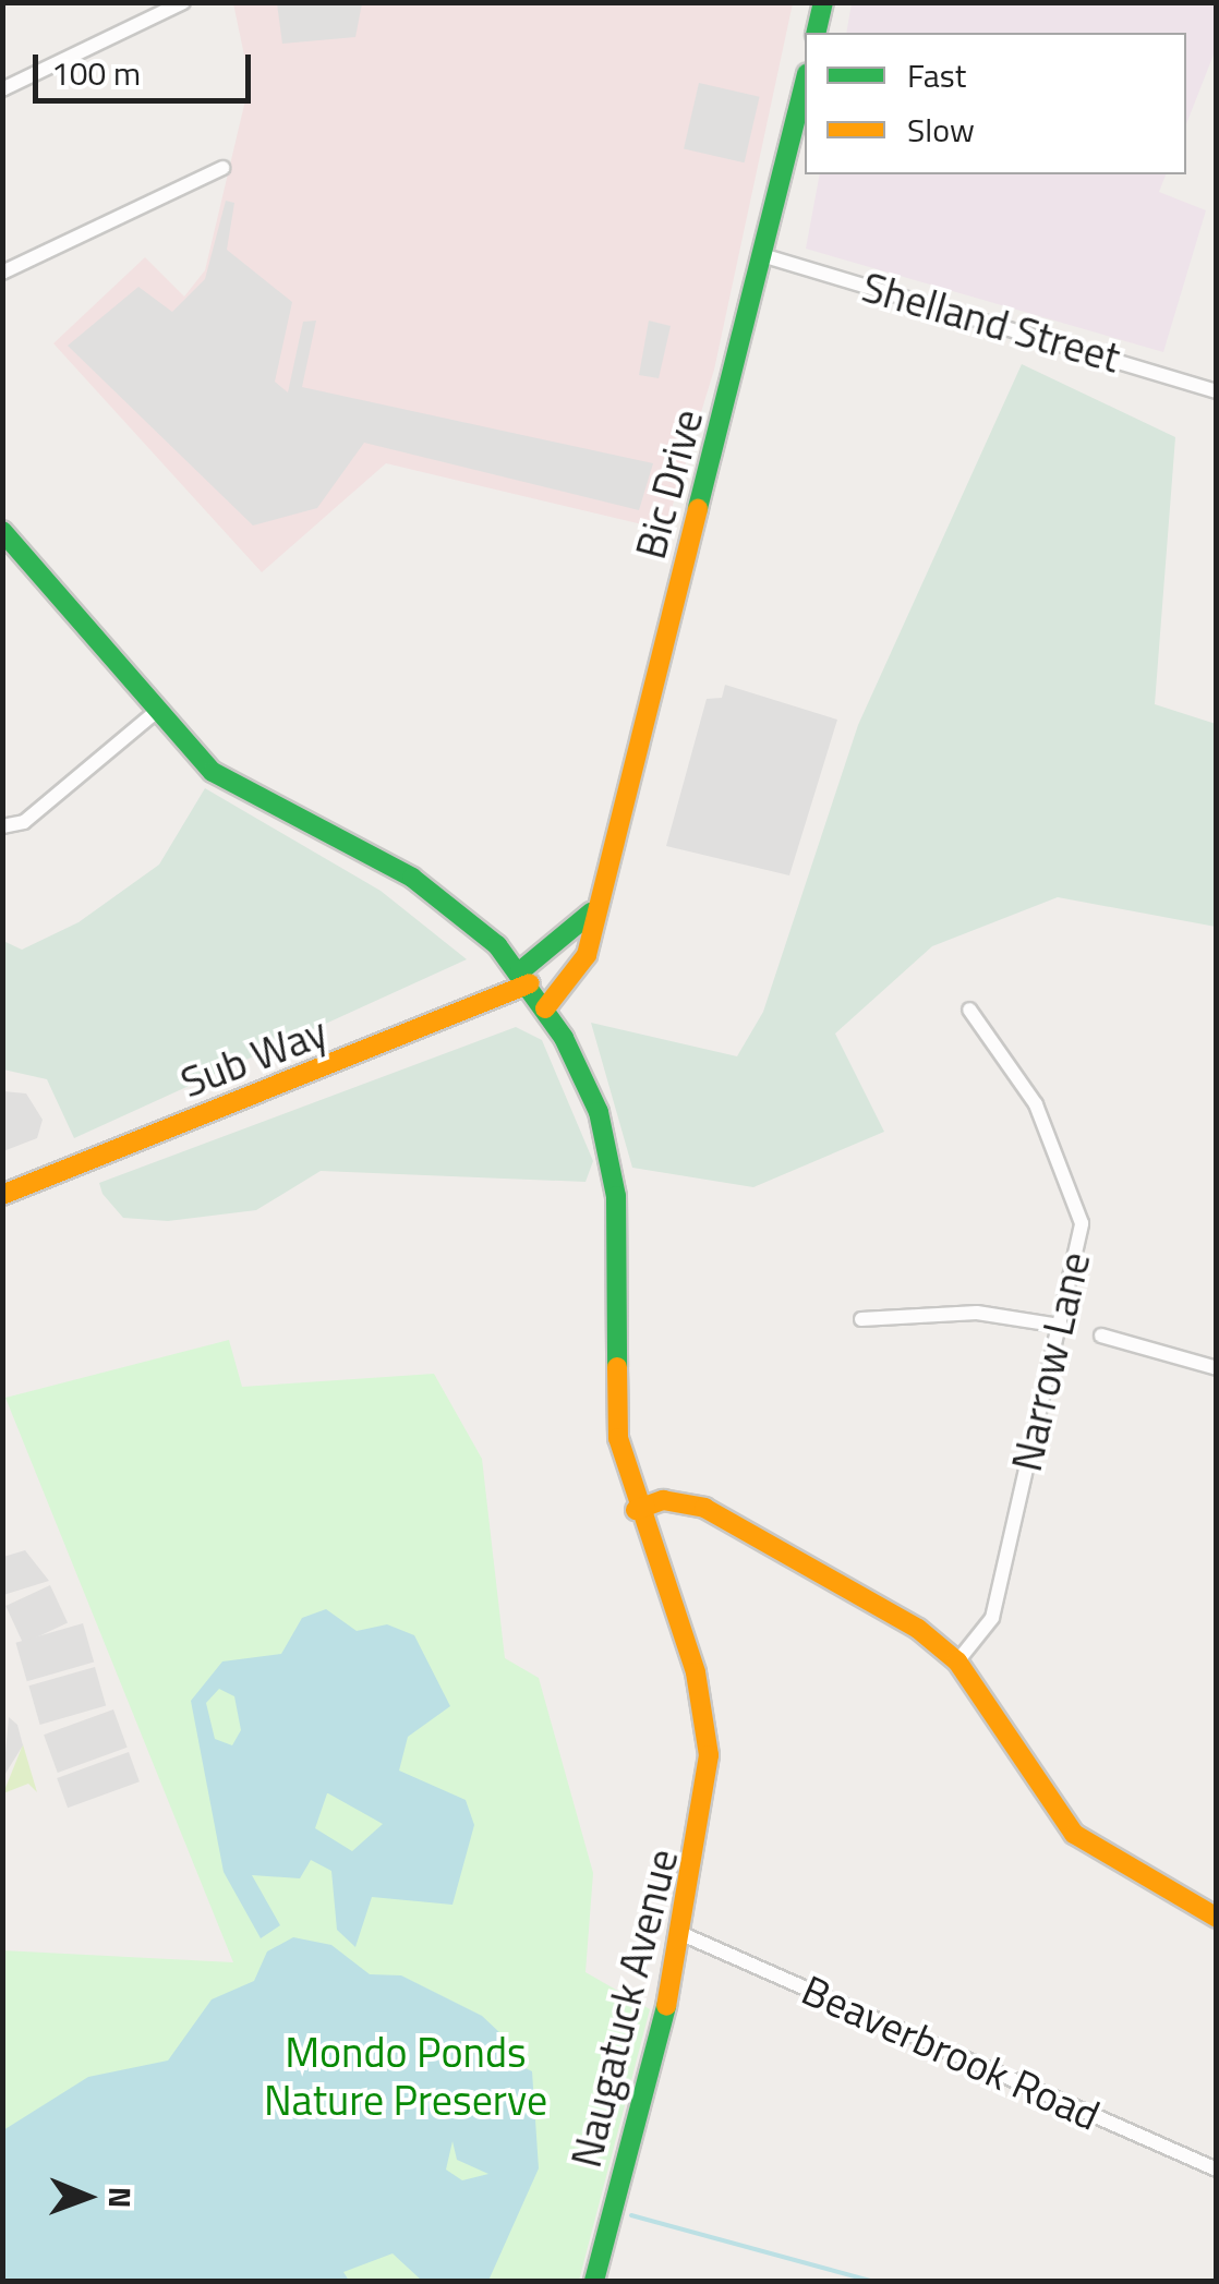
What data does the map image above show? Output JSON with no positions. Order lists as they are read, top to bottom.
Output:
{
  "streets": {
    "main road": ["Bic Drive", "Sub Way", "Naugatuck Avenue"],
    "street": ["Shelland Street", "Narrow Lane", "Beaverbrook Road"]
  },
  "crossings": [
    ["Shelland Street", "Bic Drive"],
    ["Bic Drive", "Naugatuck Avenue"],
    ["Sub Way", "Naugatuck Avenue"],
    ["Naugatuck Avenue", "Beaverbrook Road"]
  ],
  "parks": ["Mondo Ponds Nature Preserve"],
  "legend": ["Fast", "Slow"],
  "scale_bar": "100 m",
  "north": "right"
}
